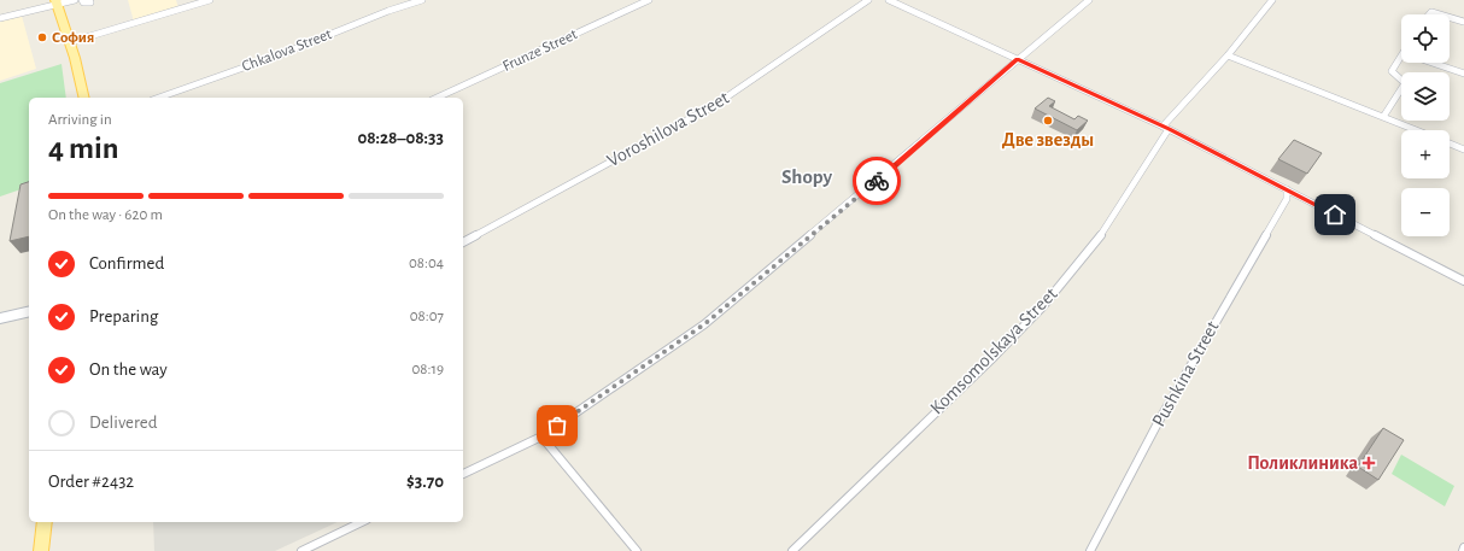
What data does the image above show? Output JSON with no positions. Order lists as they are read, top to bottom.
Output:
{
  "streets": {
    "street": [
      "Chkalova Street",
      "Frunze Street",
      "Voroshilova Street",
      "Komsomolskaya Street",
      "Pushkina Street"
    ]
  },
  "districts": ["Shopy"],
  "places": {
    "other": ["София", "Две звезды"],
    "health": ["Поликлиника"]
  },
  "page": {
    "map_buttons": ["+", "−"],
    "heading": ["4 min", "Arriving in", "08:28–08:33"],
    "panel": ["Order #2432", "$3.70"],
    "bar": "On the way · 620 m",
    "list": [
      ["Confirmed", "08:04"],
      ["Preparing", "08:07"],
      ["On the way", "08:19"],
      "Delivered"
    ]
  }
}
